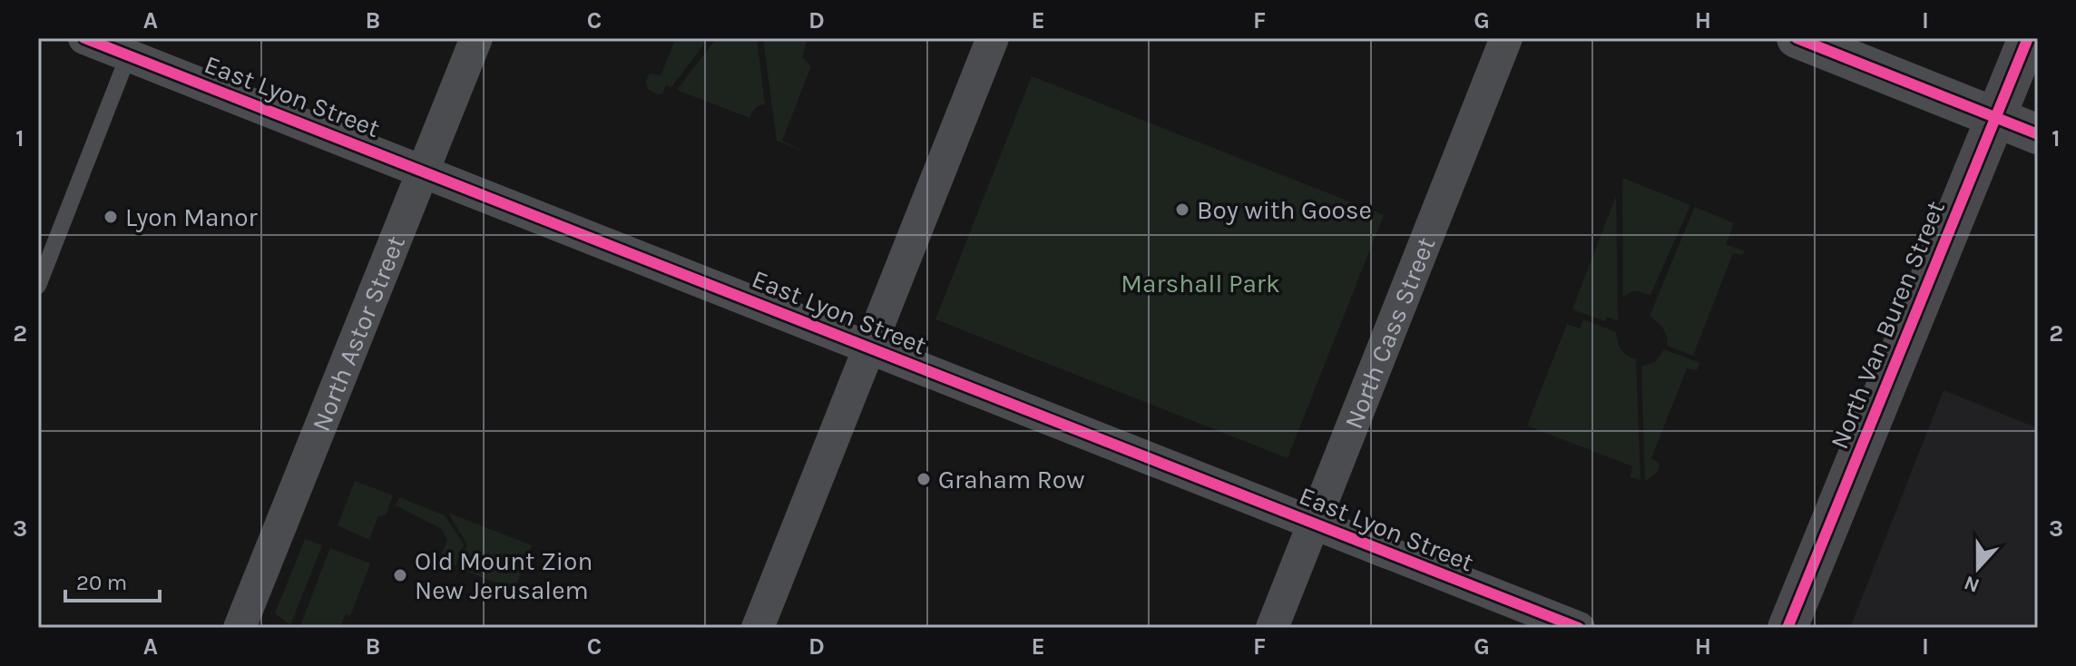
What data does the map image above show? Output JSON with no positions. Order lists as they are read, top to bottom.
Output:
{
  "streets": {
    "main road": ["North Van Buren Street"],
    "street": ["East Lyon Street", "North Astor Street", "North Cass Street"]
  },
  "crossings": [
    ["East Lyon Street", "North Astor Street"],
    ["East Lyon Street", "North Cass Street"]
  ],
  "parks": ["Marshall Park"],
  "places": [
    "Boy with Goose",
    "Lyon Manor",
    "Graham Row",
    "Old Mount Zion New Jerusalem"
  ],
  "scale_bar": "20 m",
  "north": "bottom",
  "grid": {
    "columns": [
      "A",
      "B",
      "C",
      "D",
      "E",
      "F",
      "G",
      "H",
      "I"
    ],
    "rows": ["1", "2", "3"]
  }
}
